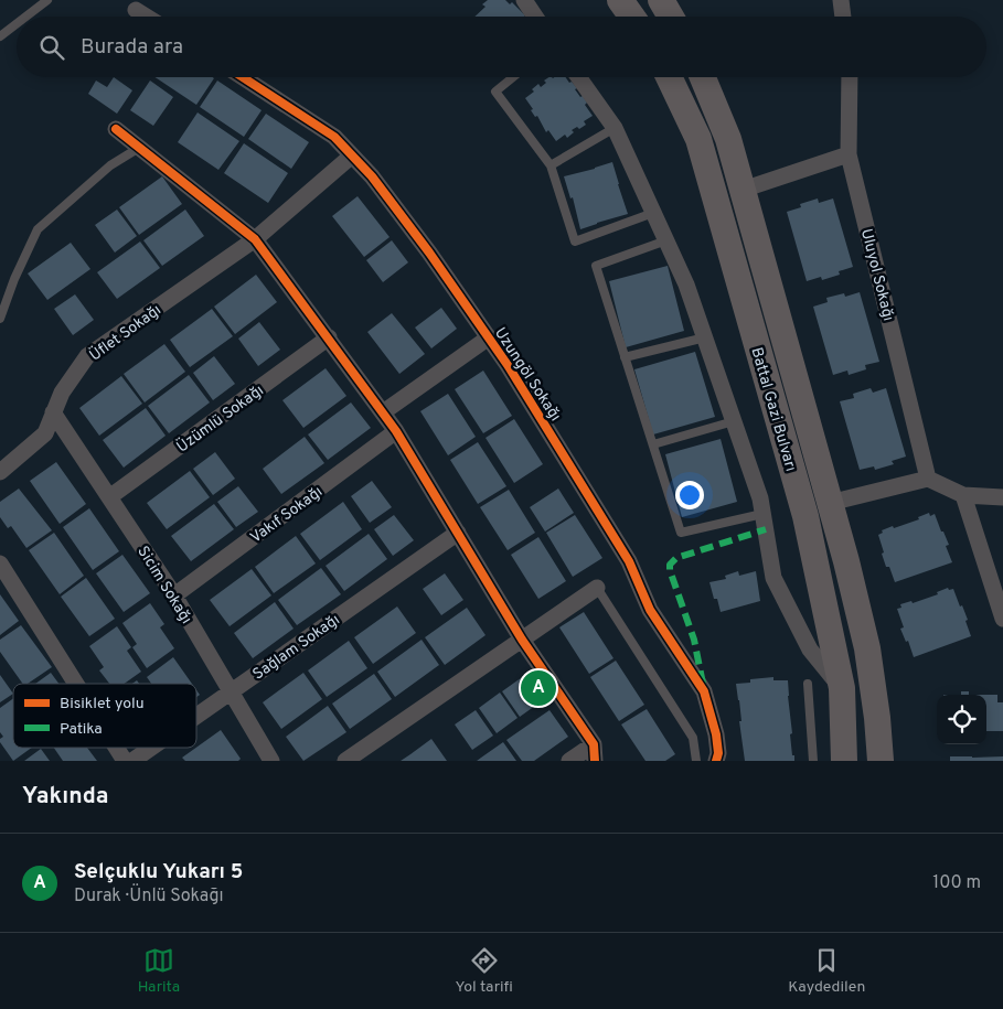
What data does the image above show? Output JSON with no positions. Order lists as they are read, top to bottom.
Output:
{
  "streets": {
    "main road": ["Battal Gazi Bulvarı"],
    "street": [
      "Uluyol Sokağı",
      "Üflet Sokağı",
      "Uzungöl Sokağı",
      "Üzümlü Sokağı",
      "Vakıf Sokağı",
      "Sicim Sokağı",
      "Sağlam Sokağı"
    ]
  },
  "crossings": [
    ["Üflet Sokağı", "Uzungöl Sokağı"],
    ["Üflet Sokağı", "Sicim Sokağı"],
    ["Üzümlü Sokağı", "Sicim Sokağı"],
    ["Vakıf Sokağı", "Sicim Sokağı"],
    ["Sicim Sokağı", "Sağlam Sokağı"]
  ],
  "legend": ["Bisiklet yolu", "Patika"],
  "page": {
    "search": "Burada ara",
    "pins": "A",
    "heading": "Yakında",
    "list": [
      {
        "mark": "A",
        "name": "Selçuklu Yukarı 5",
        "note": "Durak · Ünlü Sokağı",
        "value": "100 m"
      }
    ],
    "nav": ["Harita", "Yol tarifi", "Kaydedilen"]
  }
}
